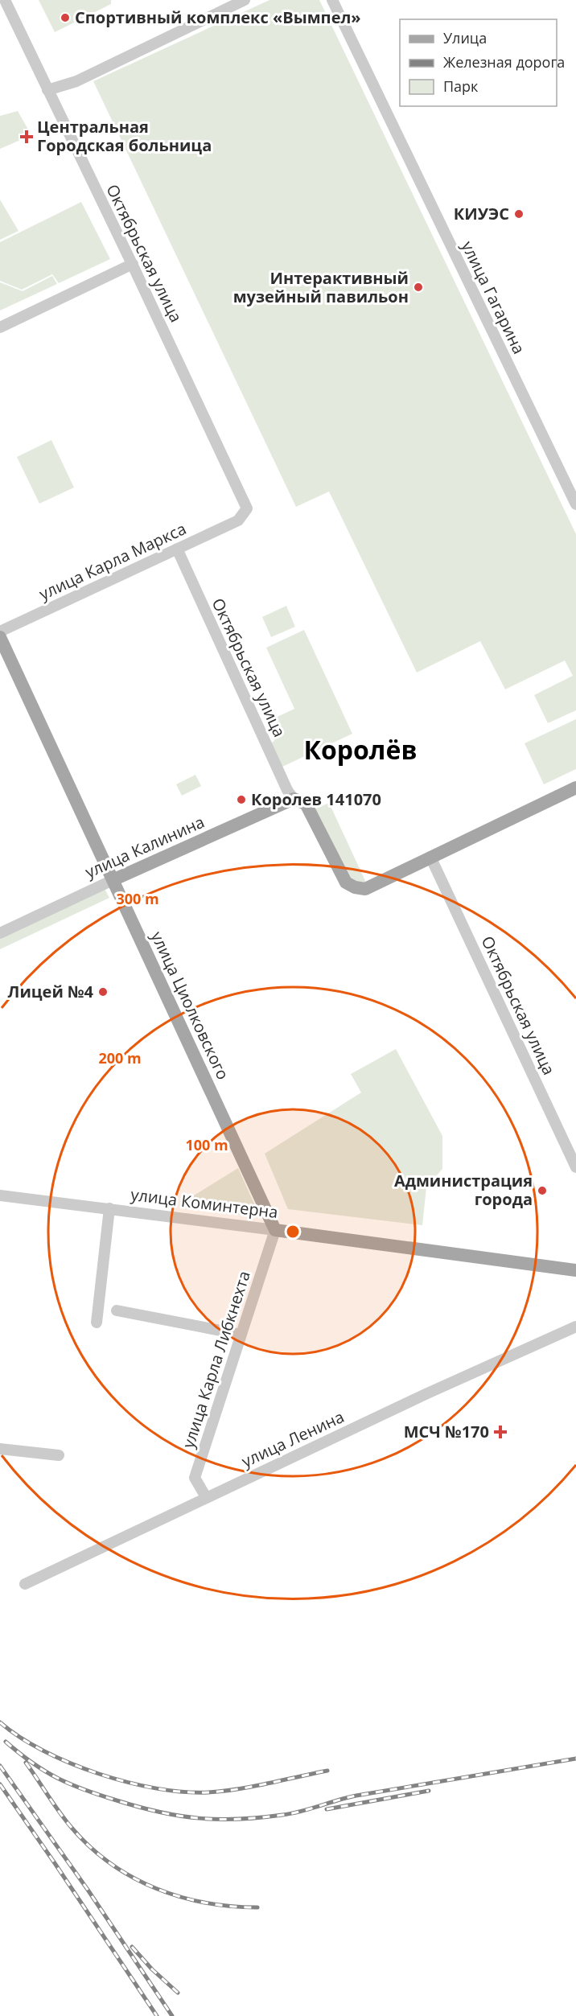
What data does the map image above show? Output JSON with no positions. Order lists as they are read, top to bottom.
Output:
{
  "streets": {
    "main road": ["улица Калинина", "улица Циолковского", "улица Коминтерна"],
    "street": [
      "Октябрьская улица",
      "улица Гагарина",
      "улица Карла Маркса",
      "улица Карла Либкнехта",
      "улица Ленина"
    ]
  },
  "crossings": [
    ["Октябрьская улица", "улица Карла Маркса"],
    ["Октябрьская улица", "улица Калинина"],
    ["улица Калинина", "улица Циолковского"],
    ["улица Циолковского", "улица Коминтерна"],
    ["улица Циолковского", "улица Карла Либкнехта"],
    ["улица Коминтерна", "улица Карла Либкнехта"],
    ["улица Карла Либкнехта", "улица Ленина"]
  ],
  "districts": ["Королёв"],
  "places": {
    "other": [
      "Спортивный комплекс «Вымпел»",
      "КИУЭС",
      "Интерактивный музейный павильон",
      "Королев 141070",
      "Лицей №4",
      "Администрация города"
    ],
    "health": ["Центральная Городская больница", "МСЧ №170"]
  },
  "legend": ["Улица", "Железная дорога", "Парк"],
  "rings": ["300 m", "200 m", "100 m"]
}
